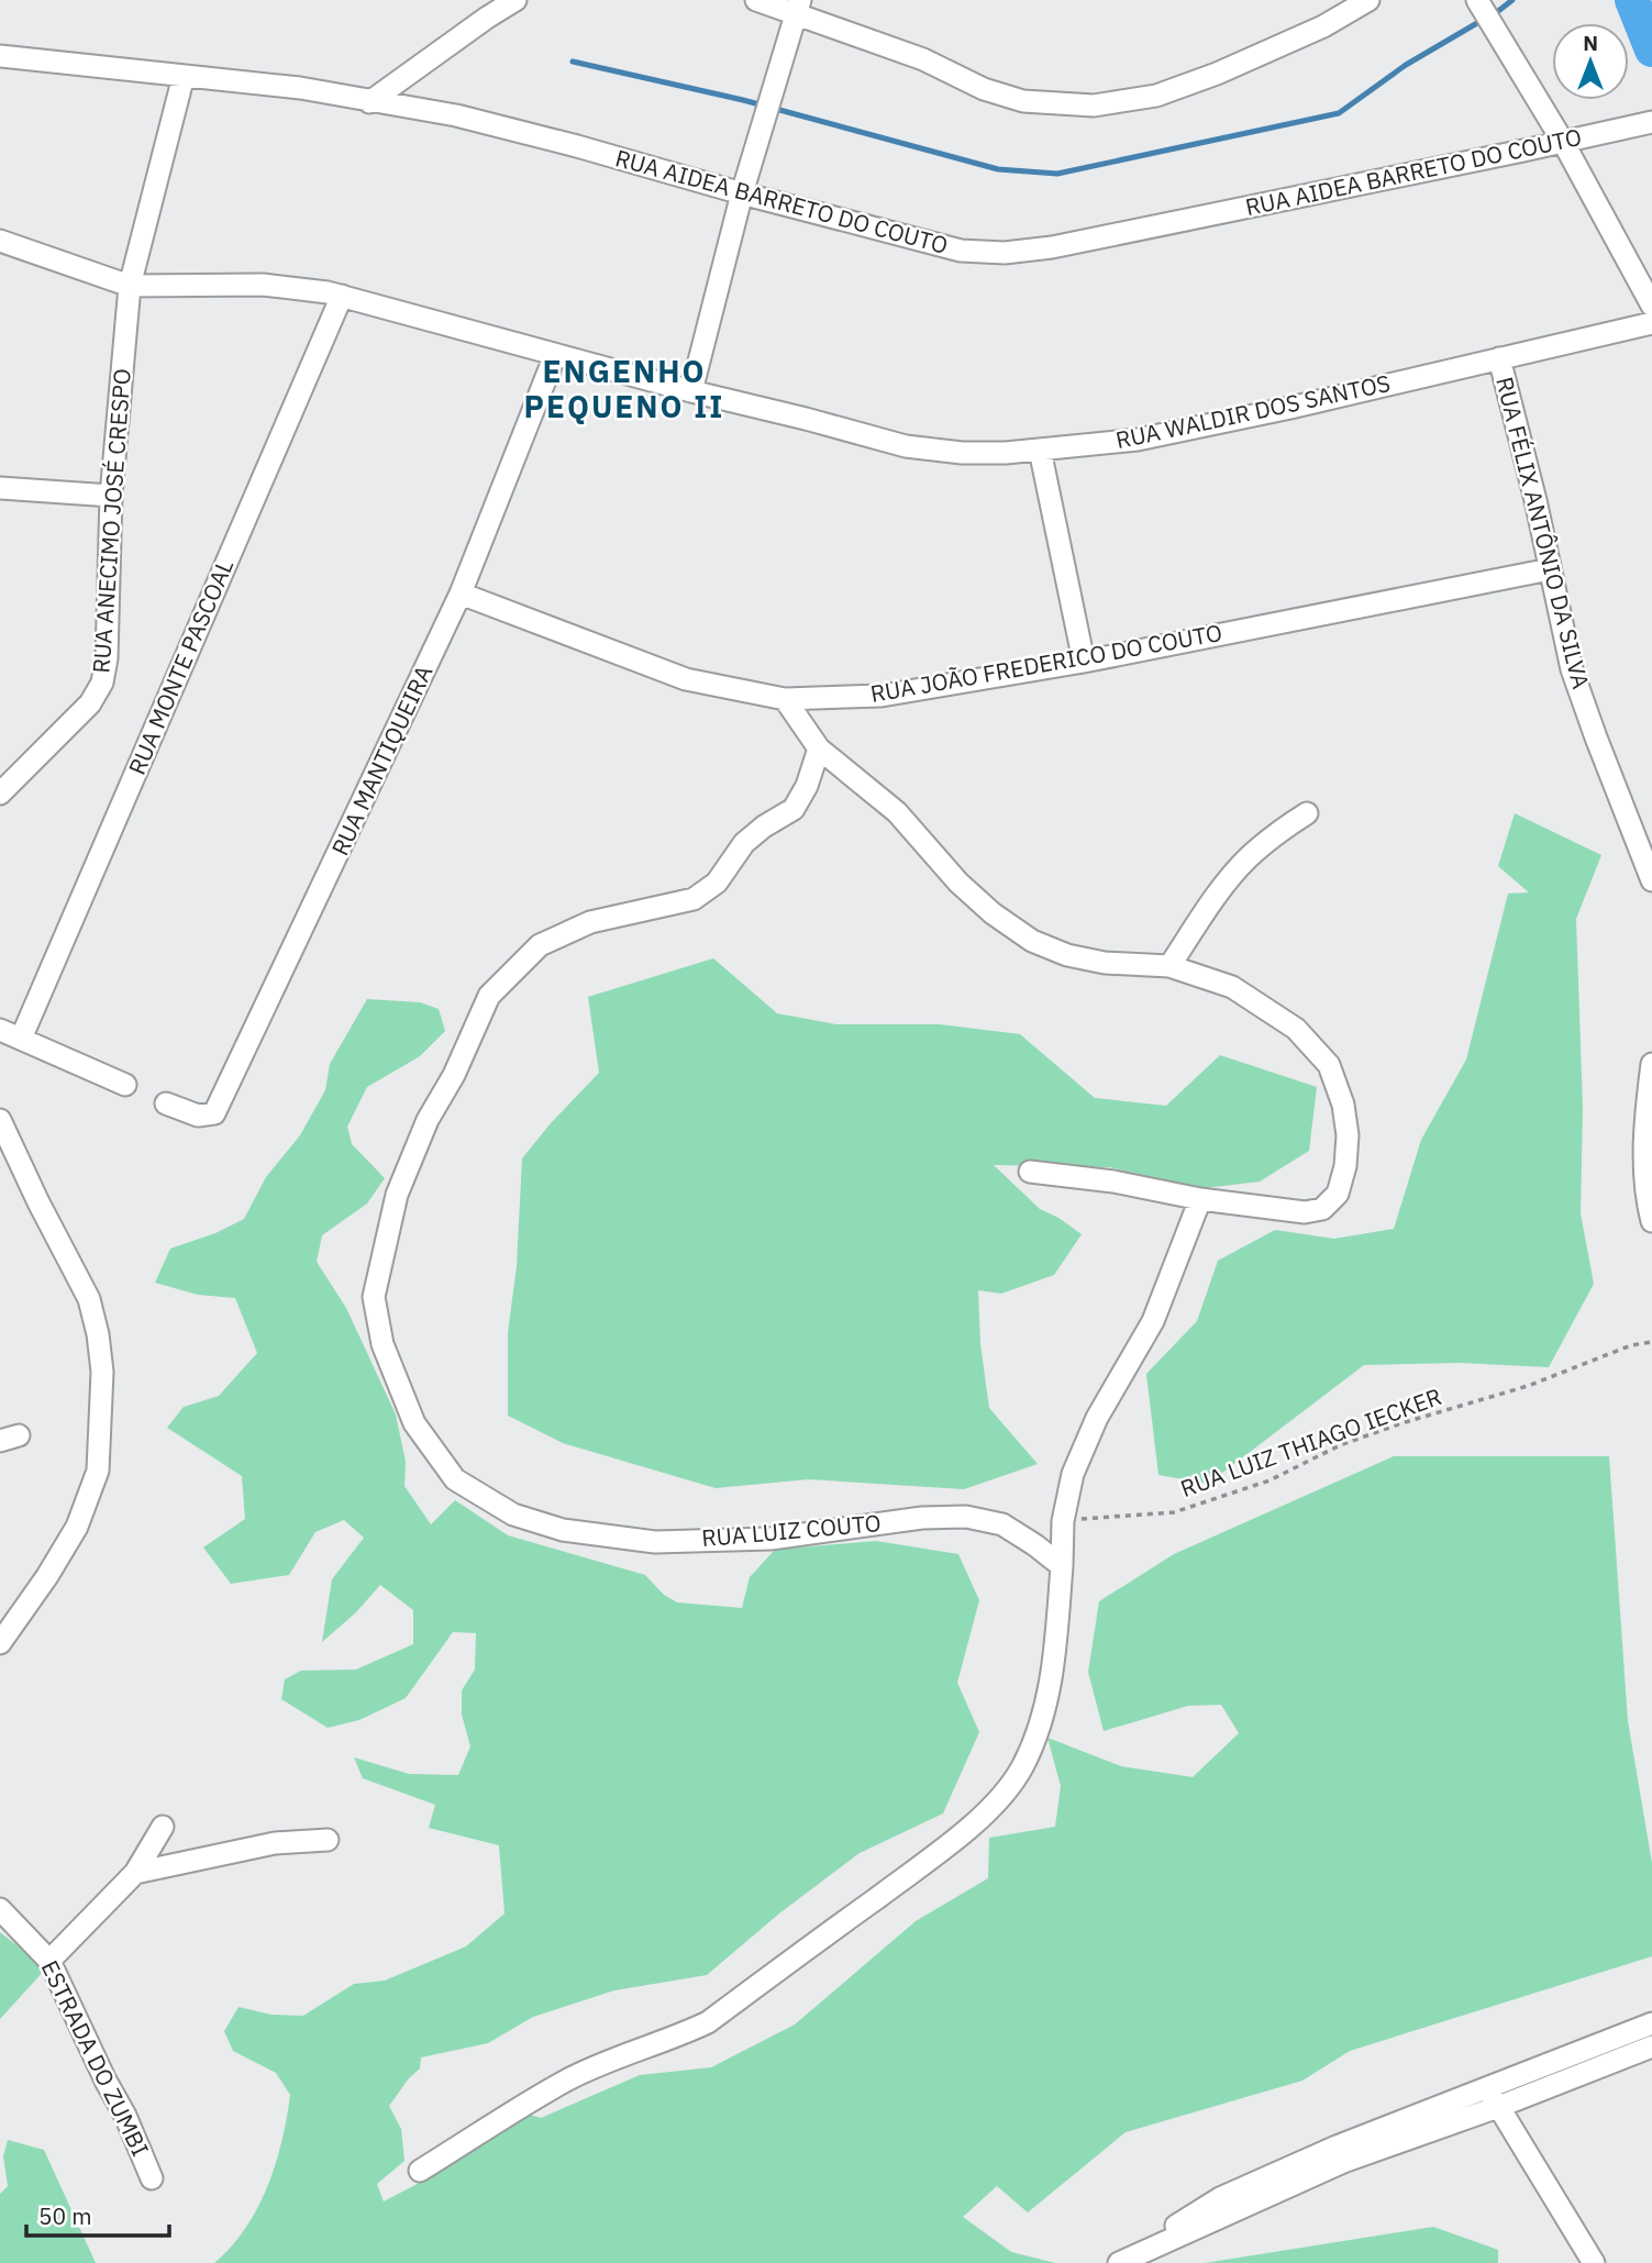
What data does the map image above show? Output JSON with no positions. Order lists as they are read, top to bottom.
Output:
{
  "streets": {
    "street": [
      "RUA AIDEA BARRETO DO COUTO",
      "RUA WALDIR DOS SANTOS",
      "RUA ANECIMO JOSÉ CRESPO",
      "RUA FÉLIX ANTÔNIO DA SILVA",
      "RUA JOÃO FREDERICO DO COUTO",
      "RUA MONTE PASCOAL",
      "RUA MANTIQUEIRA",
      "RUA LUIZ COUTO",
      "ESTRADA DO ZUMBI"
    ],
    "path": ["RUA LUIZ THIAGO IECKER"]
  },
  "crossings": [
    ["RUA AIDEA BARRETO DO COUTO", "RUA ANECIMO JOSÉ CRESPO"],
    ["RUA WALDIR DOS SANTOS", "RUA ANECIMO JOSÉ CRESPO"],
    ["RUA WALDIR DOS SANTOS", "RUA FÉLIX ANTÔNIO DA SILVA"],
    ["RUA WALDIR DOS SANTOS", "RUA MONTE PASCOAL"],
    ["RUA WALDIR DOS SANTOS", "RUA MANTIQUEIRA"],
    ["RUA FÉLIX ANTÔNIO DA SILVA", "RUA JOÃO FREDERICO DO COUTO"],
    ["RUA JOÃO FREDERICO DO COUTO", "RUA MANTIQUEIRA"]
  ],
  "districts": ["ENGENHO PEQUENO II"],
  "scale_bar": "50 m",
  "north": "top"
}
